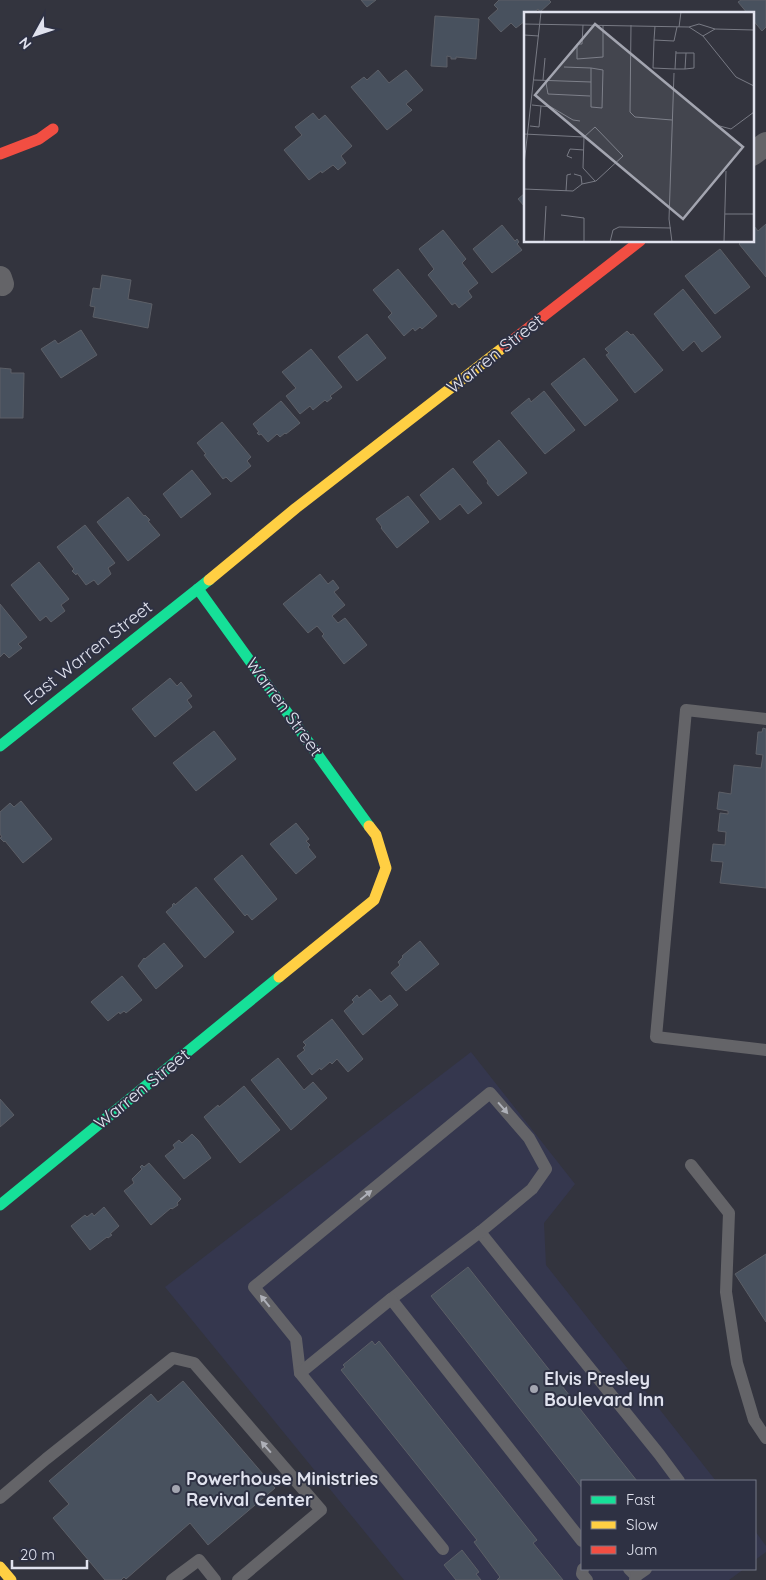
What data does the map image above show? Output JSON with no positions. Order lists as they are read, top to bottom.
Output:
{
  "streets": {
    "street": ["Warren Street", "East Warren Street"]
  },
  "crossings": [
    ["Warren Street", "East Warren Street"]
  ],
  "places": ["Elvis Presley Boulevard Inn", "Powerhouse Ministries Revival Center"],
  "legend": ["Fast", "Slow", "Jam"],
  "scale_bar": "20 m",
  "north": "bottom left"
}
